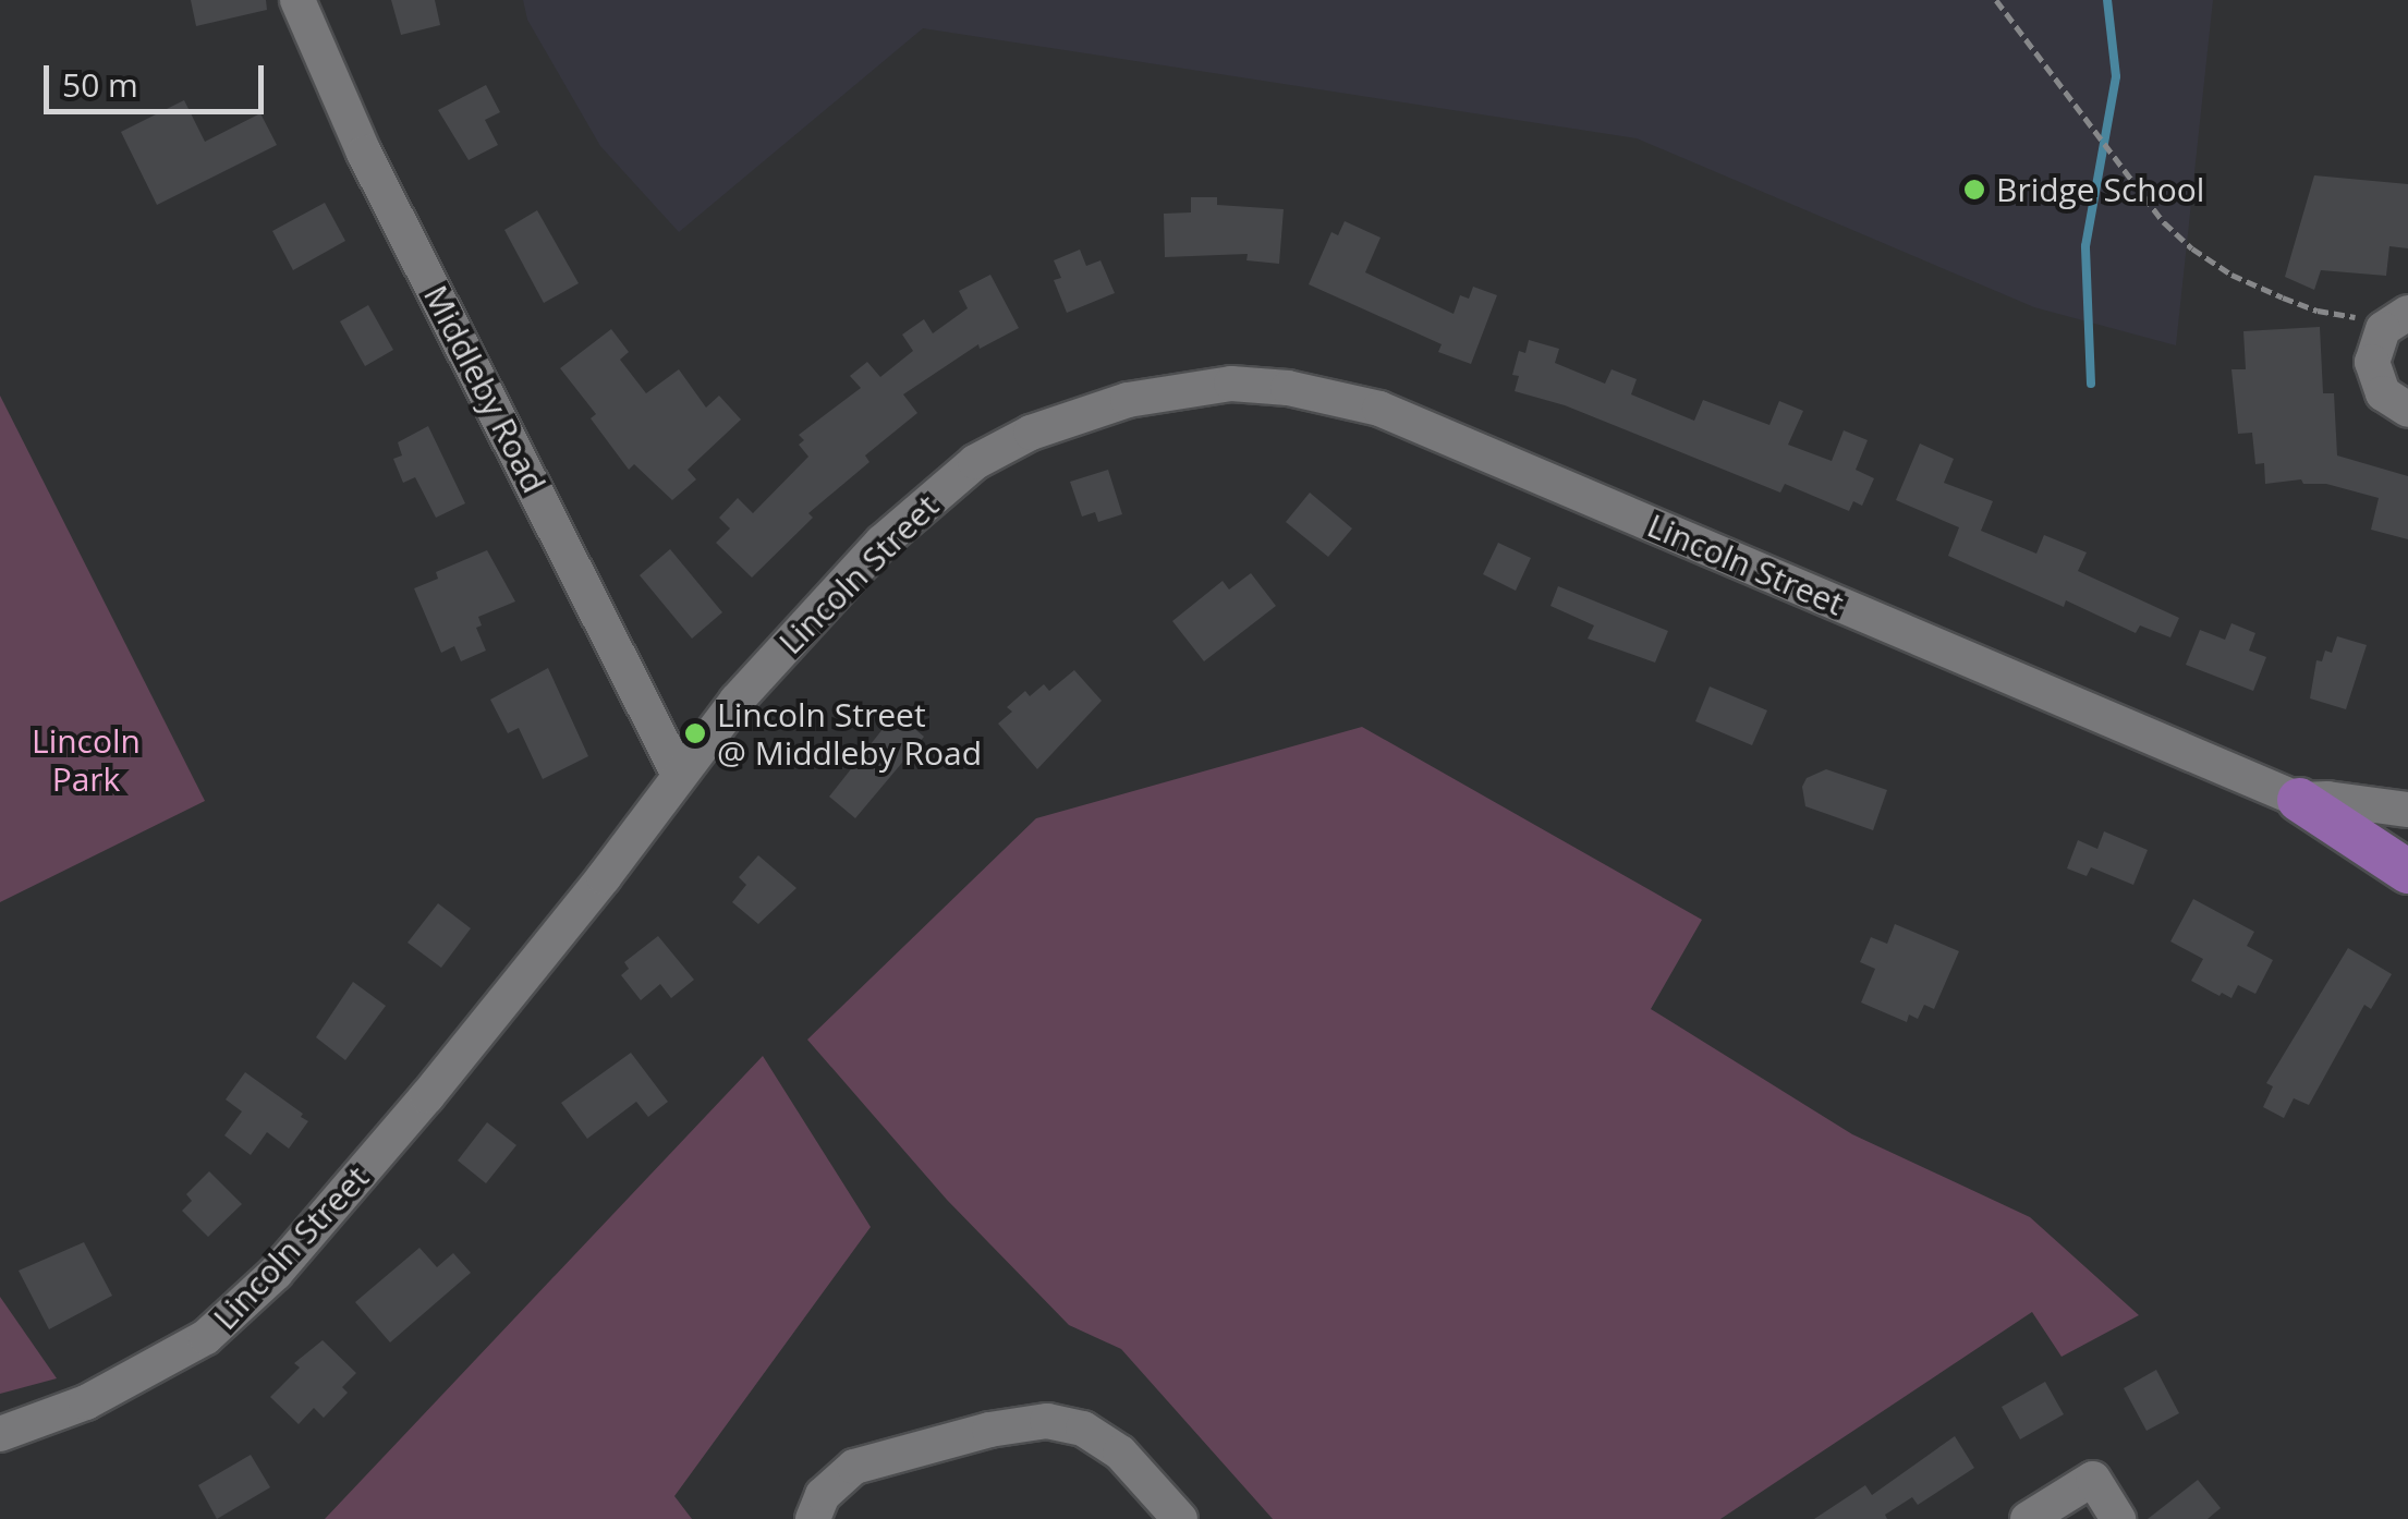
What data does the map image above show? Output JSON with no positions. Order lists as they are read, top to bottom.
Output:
{
  "streets": {
    "street": ["Middleby Road", "Lincoln Street"]
  },
  "crossings": [
    ["Middleby Road", "Lincoln Street"]
  ],
  "parks": ["Lincoln Park"],
  "places": ["Bridge School", "Lincoln Street @ Middleby Road"],
  "scale_bar": "50 m"
}
